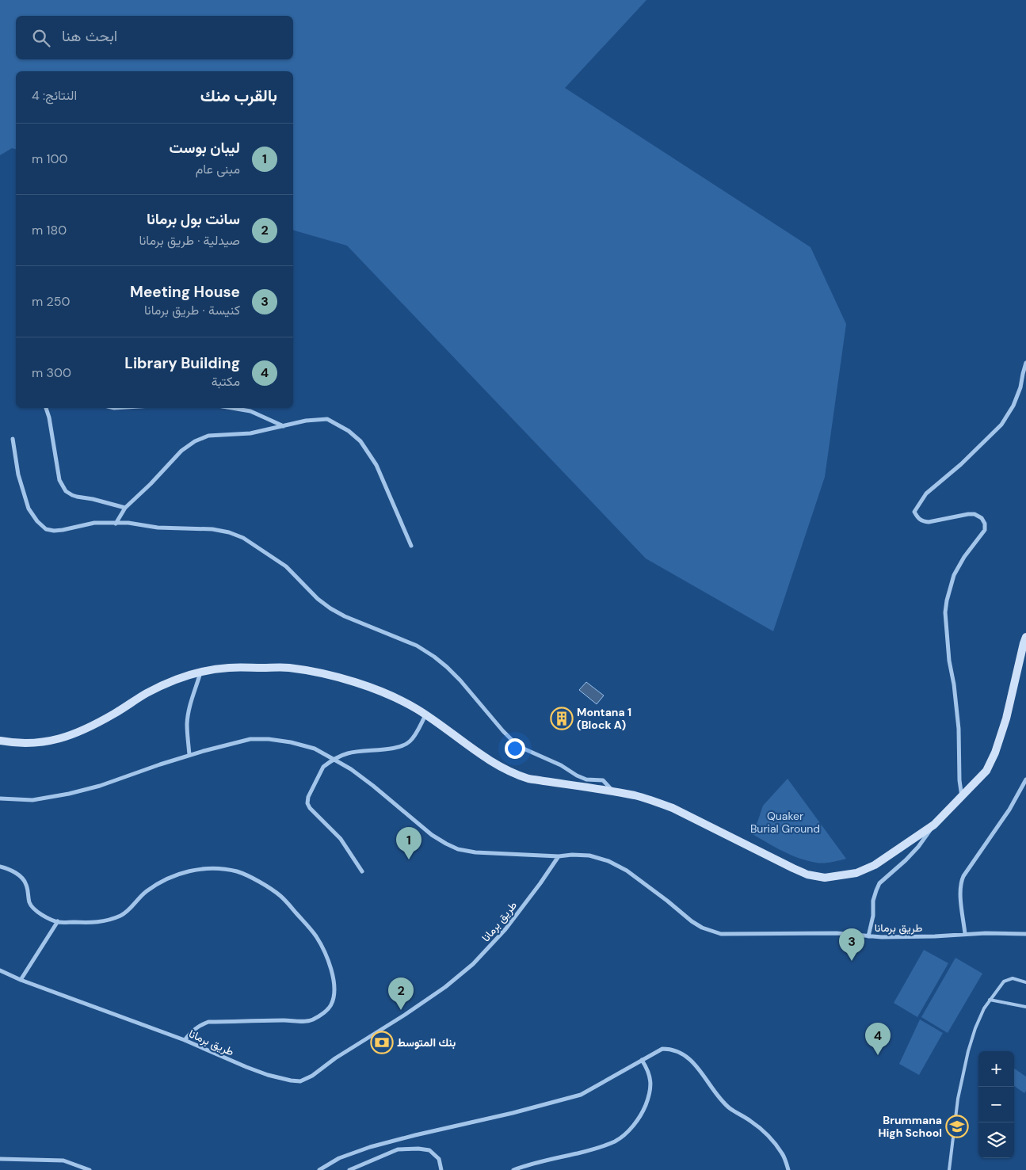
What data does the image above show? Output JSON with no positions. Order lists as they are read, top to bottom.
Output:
{
  "streets": {
    "street": ["طريق برمانا"]
  },
  "parks": ["Quaker Burial Ground"],
  "places": {
    "building": ["Montana 1 (Block A)"],
    "bank": ["بنك المتوسط"],
    "school or university": ["Brummana High School"]
  },
  "page": {
    "search": "ابحث هنا",
    "heading": ["بالقرب منك", "النتائج: 4"],
    "list": [
      {
        "mark": "1",
        "name": "ليبان بوست",
        "note": "مبنى عام",
        "value": "100 m"
      },
      {
        "mark": "2",
        "name": "سانت بول برمانا",
        "note": "صيدلية · طريق برمانا",
        "value": "180 m"
      },
      {
        "mark": "3",
        "name": "Meeting House",
        "note": "كنيسة · طريق برمانا",
        "value": "250 m"
      },
      {
        "mark": "4",
        "name": "Library Building",
        "note": "مكتبة",
        "value": "300 m"
      }
    ],
    "pins": [
      "1",
      "3",
      "2",
      "4"
    ],
    "map_buttons": ["+", "−"]
  }
}
